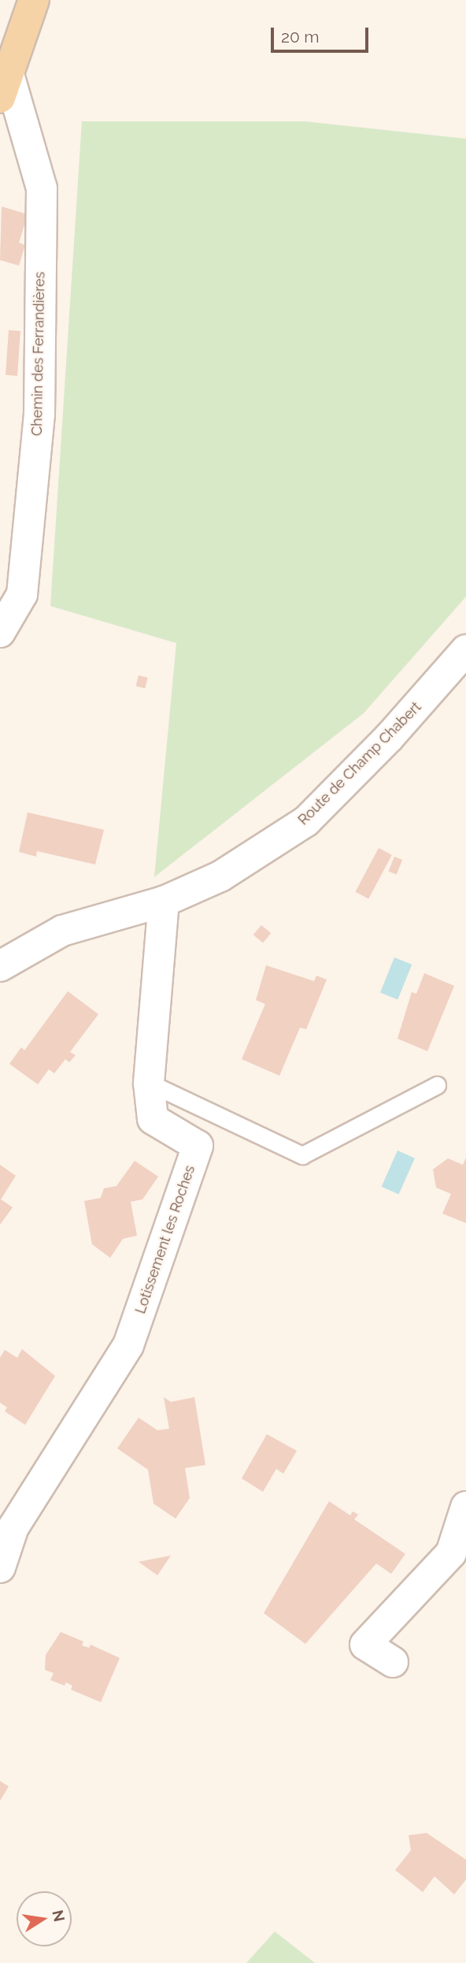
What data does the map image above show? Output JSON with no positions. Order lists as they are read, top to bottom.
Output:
{
  "streets": {
    "street": ["Chemin des Ferrandières", "Route de Champ Chabert", "Lotissement les Roches"]
  },
  "crossings": [
    ["Route de Champ Chabert", "Lotissement les Roches"]
  ],
  "scale_bar": "20 m",
  "north": "right"
}
